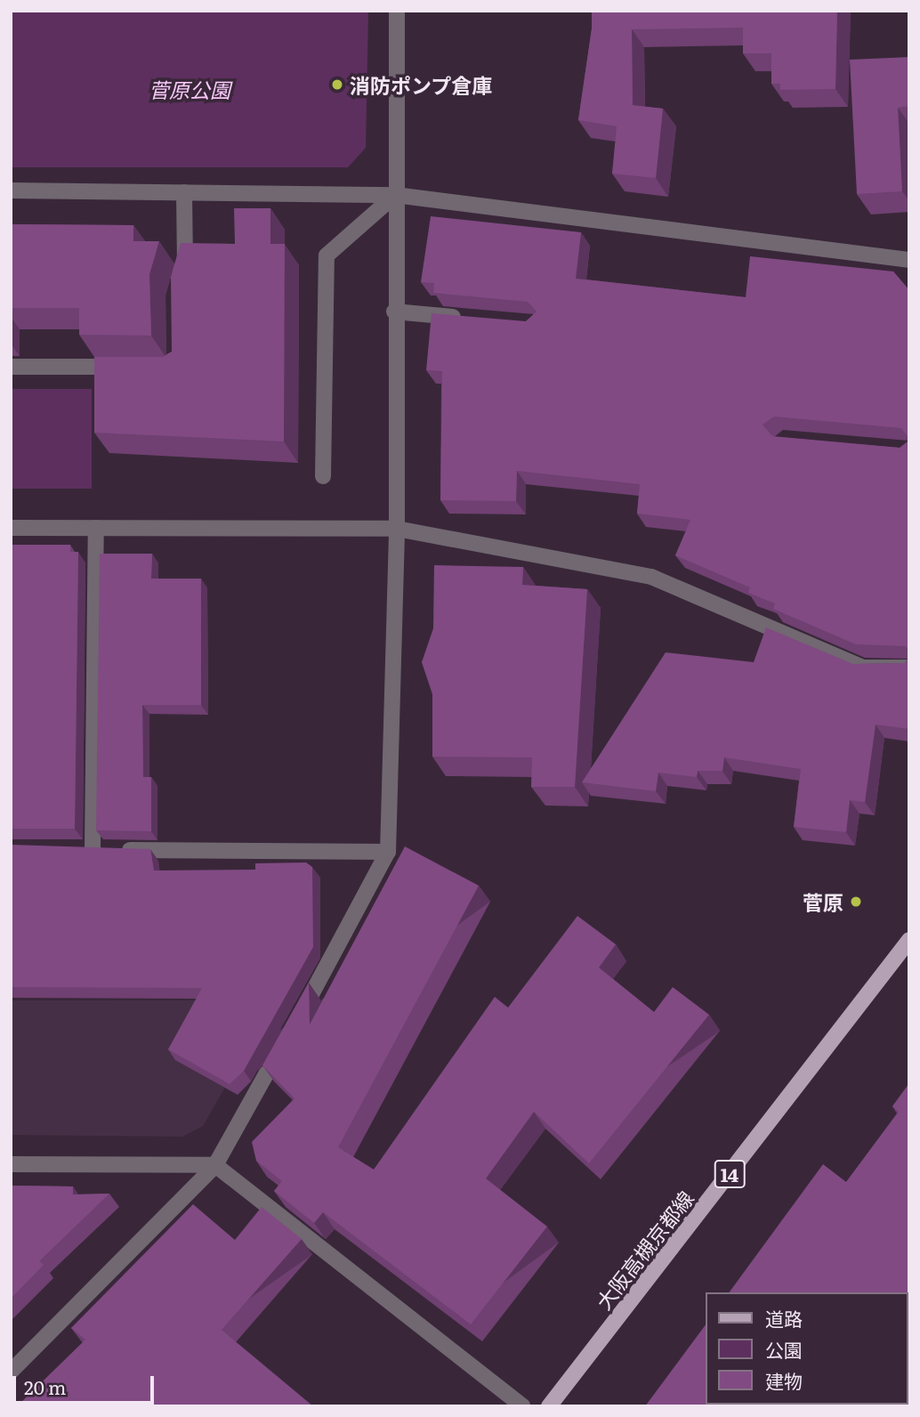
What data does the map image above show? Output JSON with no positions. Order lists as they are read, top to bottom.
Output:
{
  "streets": {
    "main road": ["14", "大阪高槻京都線"]
  },
  "parks": ["菅原公園"],
  "places": ["消防ポンプ倉庫", "菅原"],
  "legend": ["道路", "公園", "建物"],
  "scale_bar": "20 m"
}
